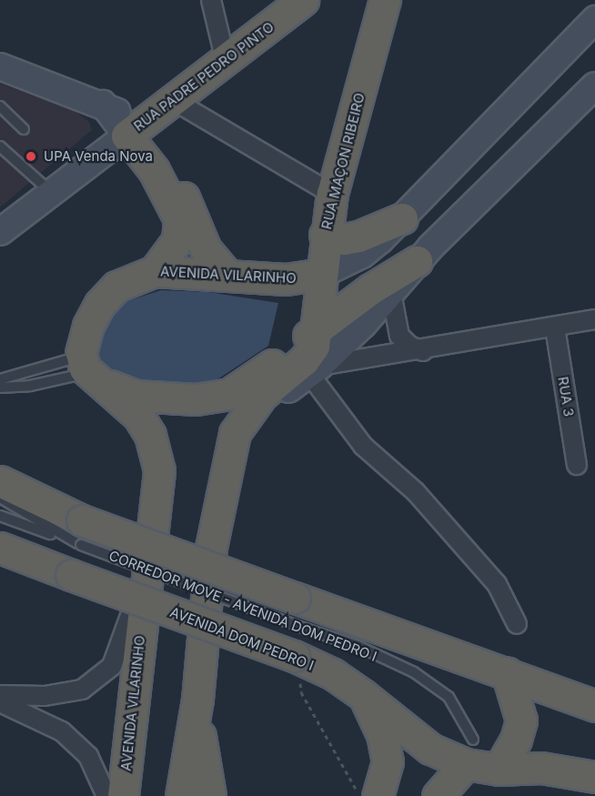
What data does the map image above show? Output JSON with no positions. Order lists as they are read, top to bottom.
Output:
{
  "streets": {
    "highway": [
      "RUA PADRE PEDRO PINTO",
      "RUA MAÇON RIBEIRO",
      "AVENIDA VILARINHO",
      "AVENIDA DOM PEDRO I"
    ],
    "street": ["RUA 3"],
    "lane": ["CORREDOR MOVE - AVENIDA DOM PEDRO I"]
  },
  "crossings": [
    ["RUA MAÇON RIBEIRO", "AVENIDA VILARINHO"],
    ["CORREDOR MOVE - AVENIDA DOM PEDRO I", "AVENIDA DOM PEDRO I"]
  ],
  "places": ["UPA Venda Nova"]
}
